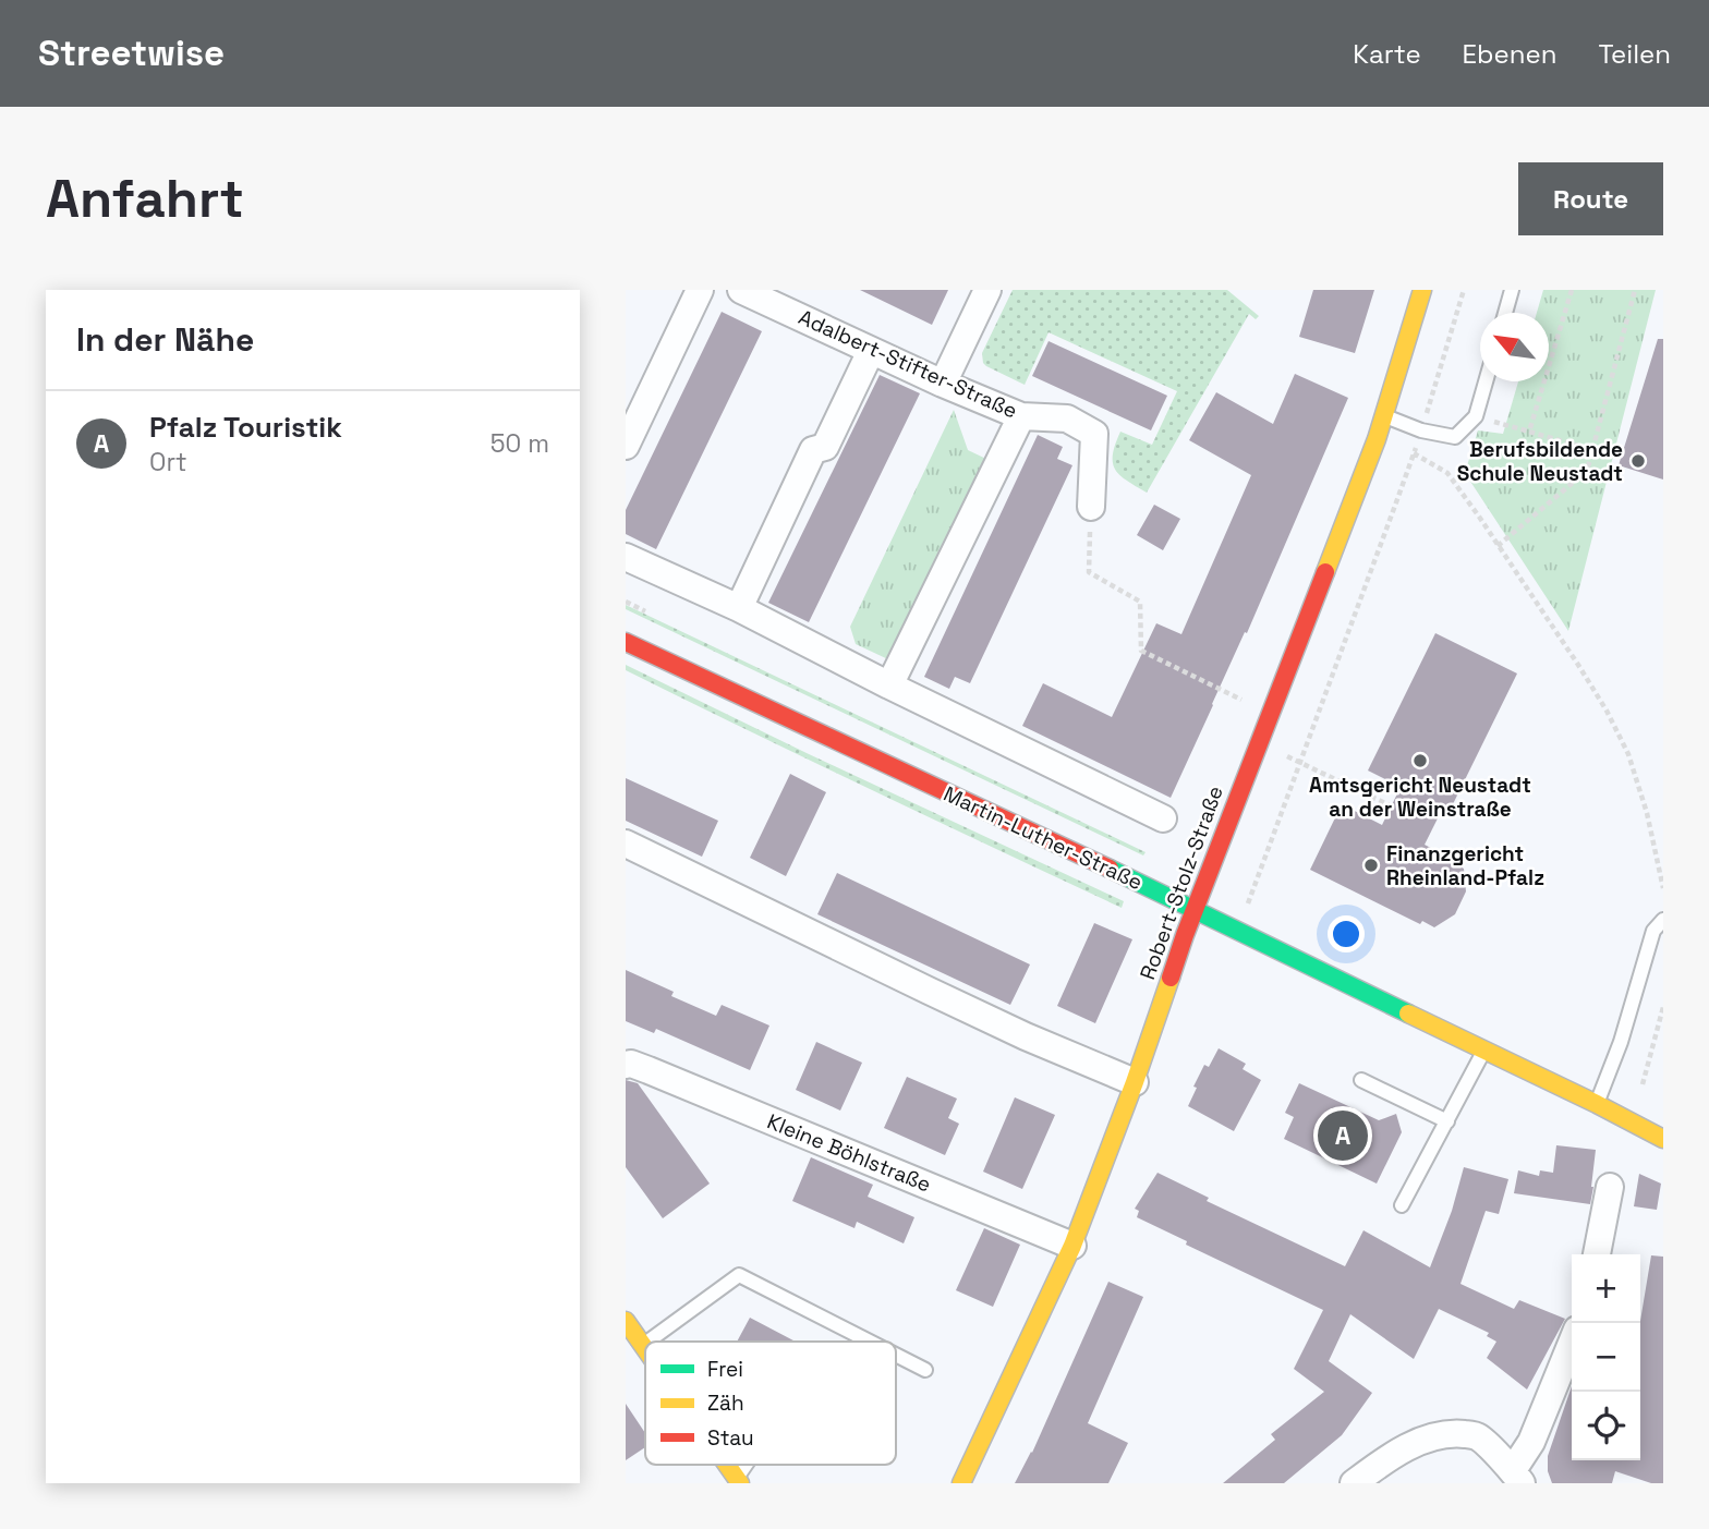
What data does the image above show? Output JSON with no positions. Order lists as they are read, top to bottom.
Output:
{
  "streets": {
    "street": [
      "Adalbert-Stifter-Straße",
      "Martin-Luther-Straße",
      "Robert-Stolz-Straße",
      "Kleine Böhlstraße"
    ]
  },
  "crossings": [
    ["Martin-Luther-Straße", "Robert-Stolz-Straße"],
    ["Robert-Stolz-Straße", "Kleine Böhlstraße"]
  ],
  "places": ["Berufsbildende Schule Neustadt", "Amtsgericht Neustadt an der Weinstraße", "Finanzgericht Rheinland-Pfalz"],
  "legend": ["Frei", "Zäh", "Stau"],
  "north": "top left",
  "page": {
    "header": "Streetwise",
    "nav": ["Karte", "Ebenen", "Teilen"],
    "buttons": "Route",
    "title": "Anfahrt",
    "heading": "In der Nähe",
    "list": [
      {
        "mark": "A",
        "name": "Pfalz Touristik",
        "note": "Ort",
        "value": "50 m"
      }
    ],
    "pins": "A",
    "map_buttons": ["+", "−"]
  }
}
